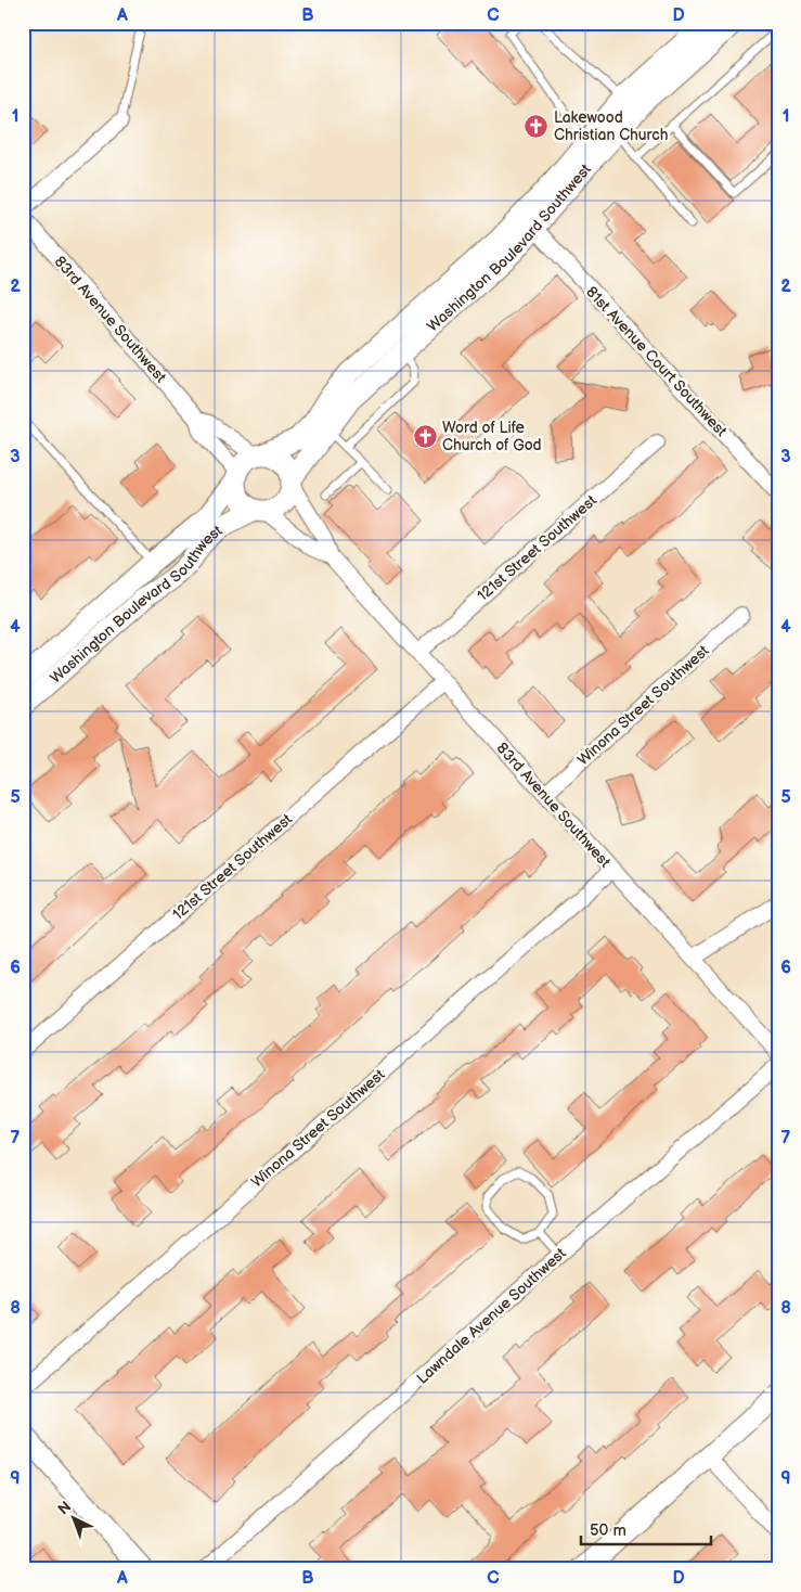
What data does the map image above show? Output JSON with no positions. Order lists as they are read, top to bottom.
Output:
{
  "streets": {
    "main road": ["Washington Boulevard Southwest"],
    "street": [
      "83rd Avenue Southwest",
      "81st Avenue Court Southwest",
      "121st Street Southwest",
      "Winona Street Southwest",
      "Lawndale Avenue Southwest"
    ]
  },
  "crossings": [
    ["Washington Boulevard Southwest", "83rd Avenue Southwest"],
    ["Washington Boulevard Southwest", "81st Avenue Court Southwest"],
    ["83rd Avenue Southwest", "121st Street Southwest"],
    ["83rd Avenue Southwest", "Winona Street Southwest"]
  ],
  "places": {
    "church": ["Lakewood Christian Church", "Word of Life Church of God"]
  },
  "scale_bar": "50 m",
  "north": "top left",
  "grid": {
    "columns": [
      "A",
      "B",
      "C",
      "D"
    ],
    "rows": [
      "1",
      "2",
      "3",
      "4",
      "5",
      "6",
      "7",
      "8",
      "9"
    ]
  }
}
